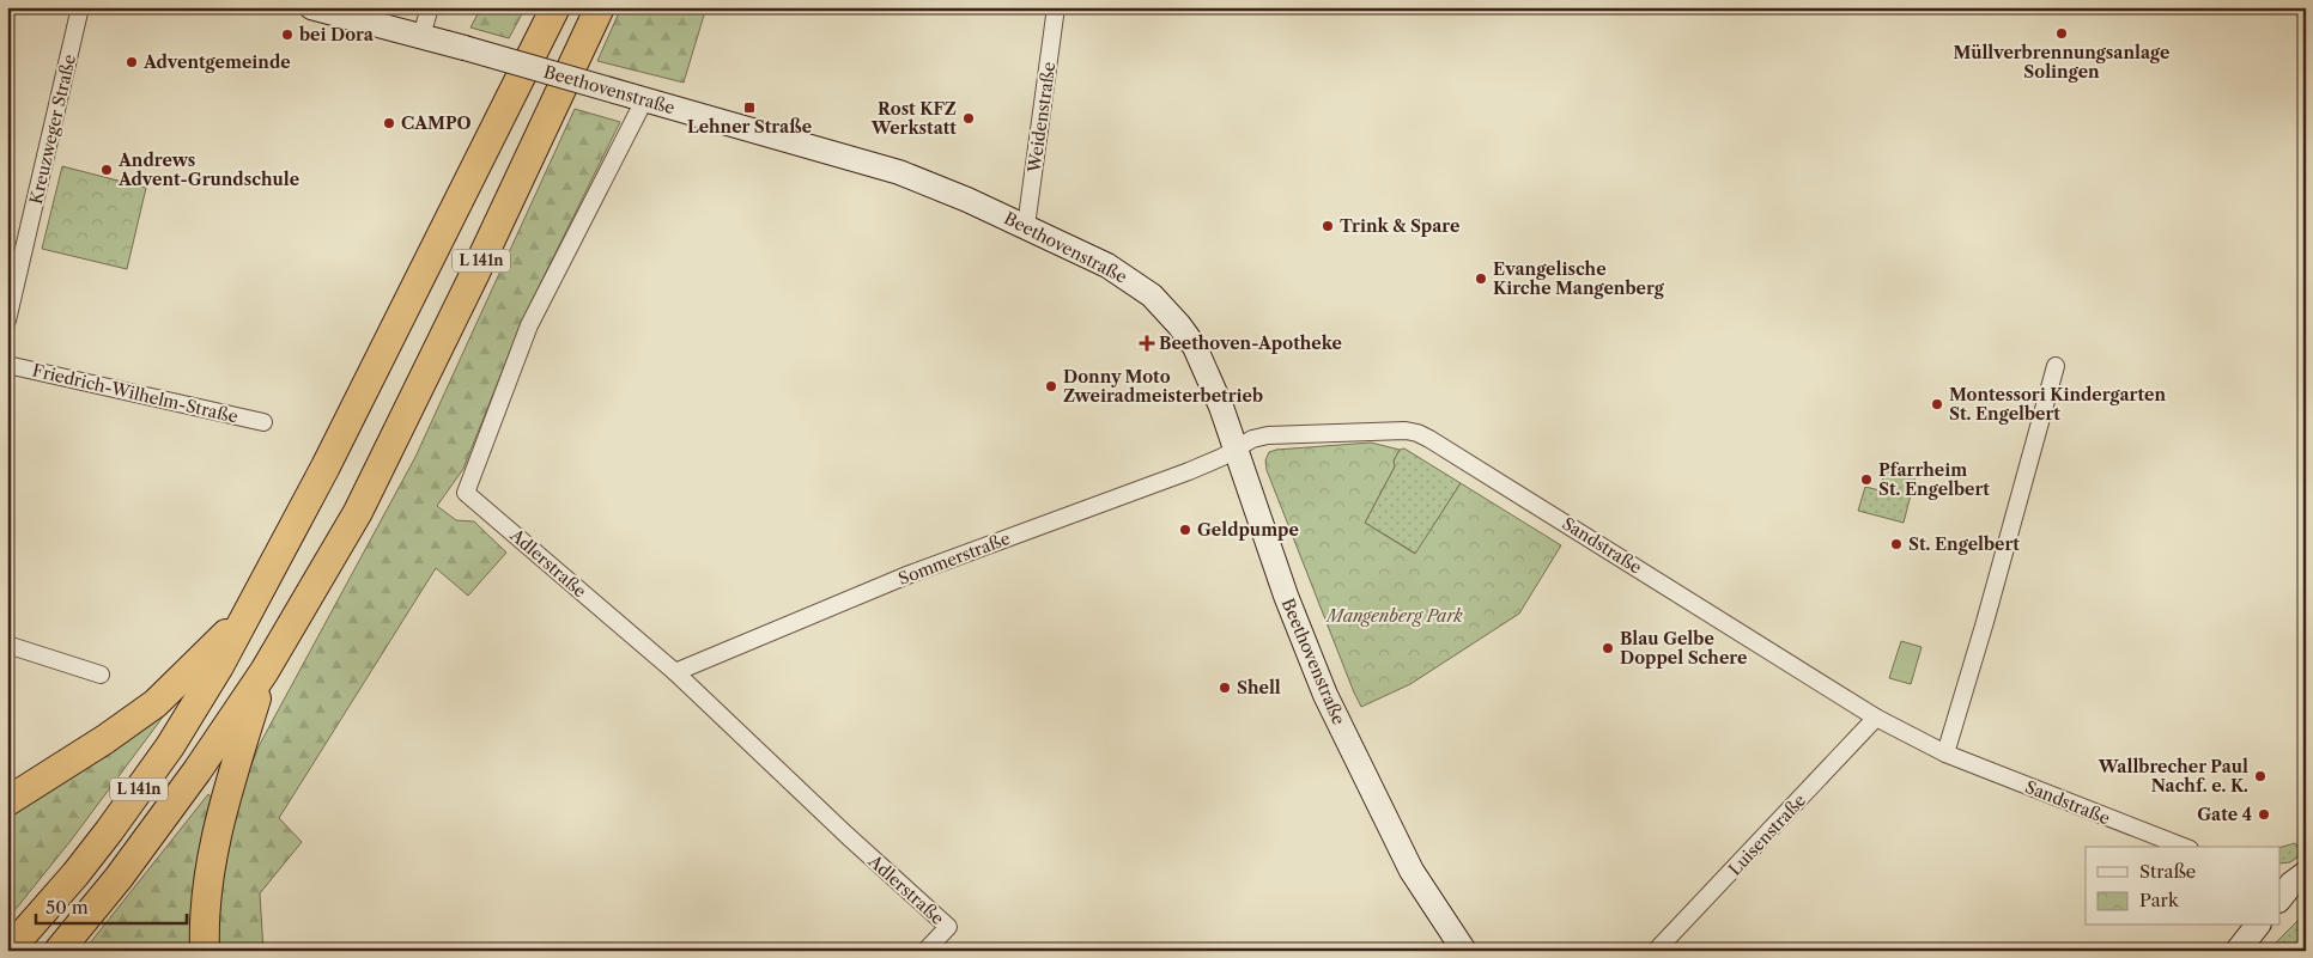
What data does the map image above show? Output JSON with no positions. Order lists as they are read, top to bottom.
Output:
{
  "streets": {
    "highway": ["L 141n"],
    "main road": ["Beethovenstraße"],
    "street": [
      "Weidenstraße",
      "Kreuzweger Straße",
      "Friedrich-Wilhelm-Straße",
      "Sandstraße",
      "Sommerstraße",
      "Adlerstraße",
      "Luisenstraße"
    ]
  },
  "crossings": [
    ["Beethovenstraße", "Weidenstraße"],
    ["Beethovenstraße", "Sandstraße"],
    ["Beethovenstraße", "Sommerstraße"],
    ["Beethovenstraße", "Adlerstraße"],
    ["Sandstraße", "Sommerstraße"],
    ["Sandstraße", "Luisenstraße"],
    ["Sommerstraße", "Adlerstraße"]
  ],
  "parks": ["Mangenberg Park"],
  "places": {
    "other": [
      "Müllverbrennungsanlage Solingen",
      "bei Dora",
      "Adventgemeinde",
      "Rost KFZ Werkstatt",
      "CAMPO",
      "Andrews Advent-Grundschule",
      "Trink & Spare",
      "Evangelische Kirche Mangenberg",
      "Donny Moto Zweiradmeisterbetrieb",
      "Montessori Kindergarten St. Engelbert",
      "Pfarrheim St. Engelbert",
      "Geldpumpe",
      "St. Engelbert",
      "Blau Gelbe Doppel Schere",
      "Shell",
      "Wallbrecher Paul Nachf. e. K.",
      "Gate 4"
    ],
    "transit": ["Lehner Straße"],
    "health": ["Beethoven-Apotheke"]
  },
  "legend": ["Straße", "Park"],
  "scale_bar": "50 m"
}
